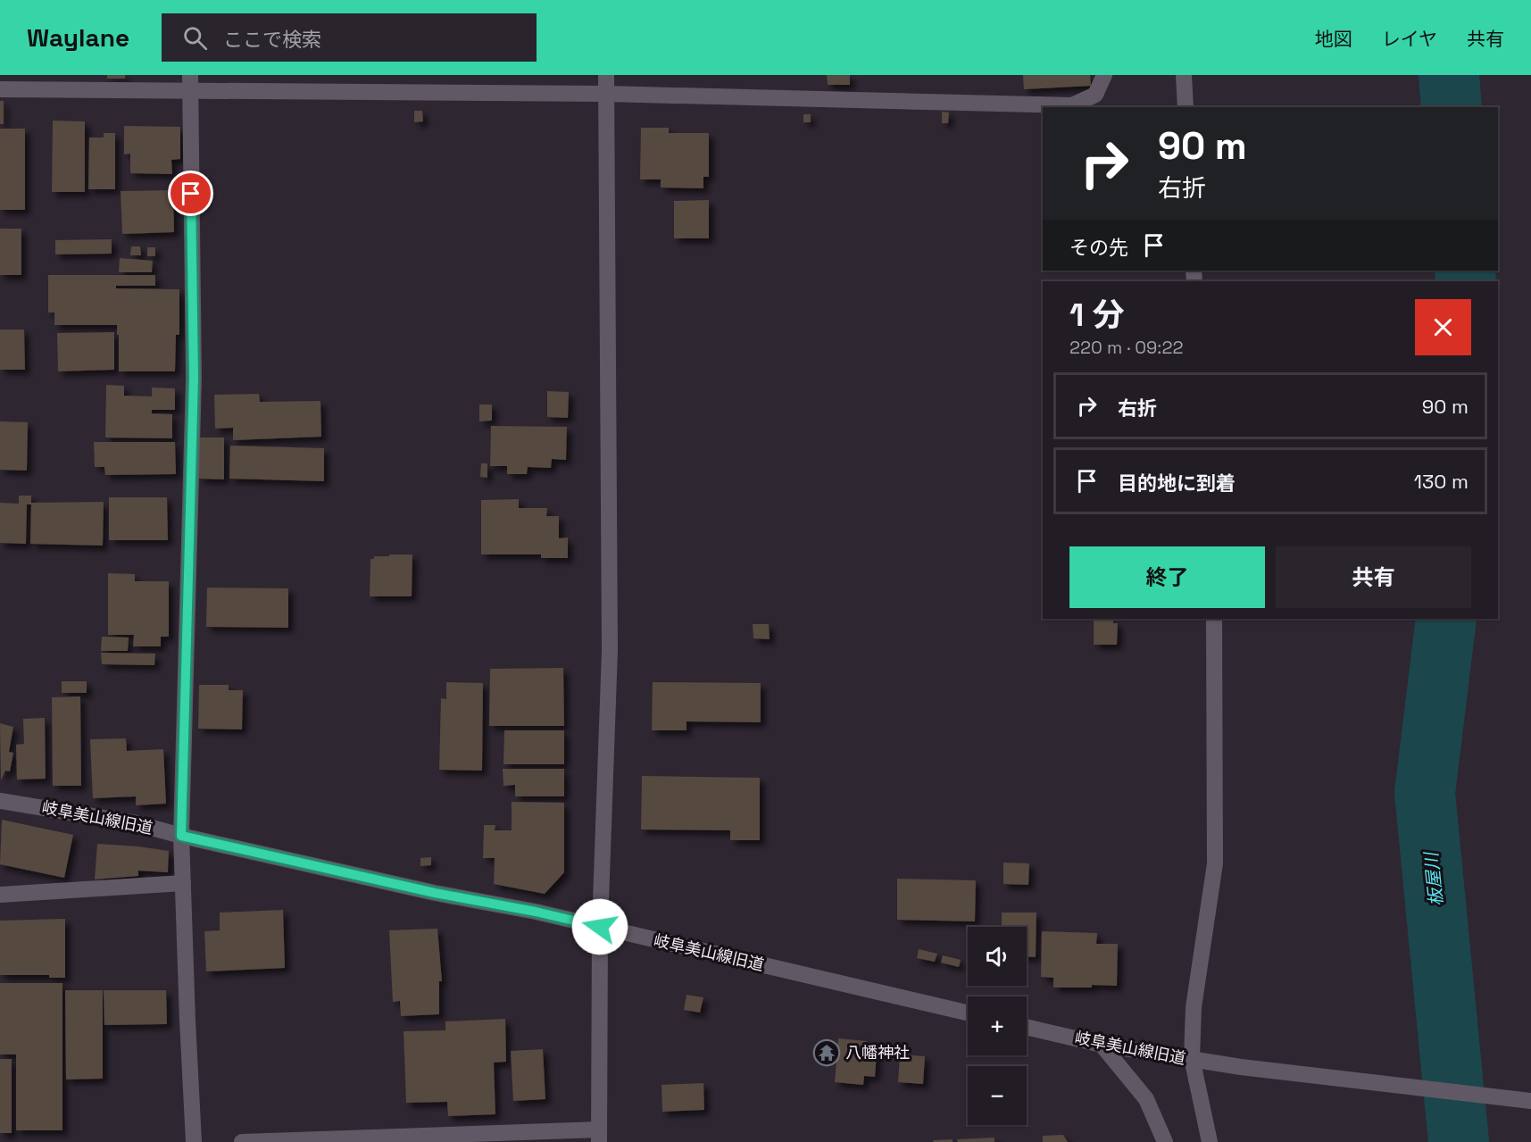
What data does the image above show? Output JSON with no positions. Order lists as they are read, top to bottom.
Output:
{
  "streets": {
    "street": ["岐阜美山線旧道"]
  },
  "water": ["板屋川"],
  "places": {
    "temple": ["八幡神社"]
  },
  "page": {
    "header": "Waylane",
    "search": "ここで検索",
    "nav": ["地図", "レイヤ", "共有"],
    "turn": ["90 m", "右折"],
    "then": "その先",
    "heading": ["1 分", "220 m · 09:22"],
    "list": [
      {
        "name": "右折",
        "value": "90 m"
      },
      {
        "name": "目的地に到着",
        "value": "130 m"
      }
    ],
    "buttons": ["終了", "共有"],
    "map_buttons": ["+", "−"]
  }
}
